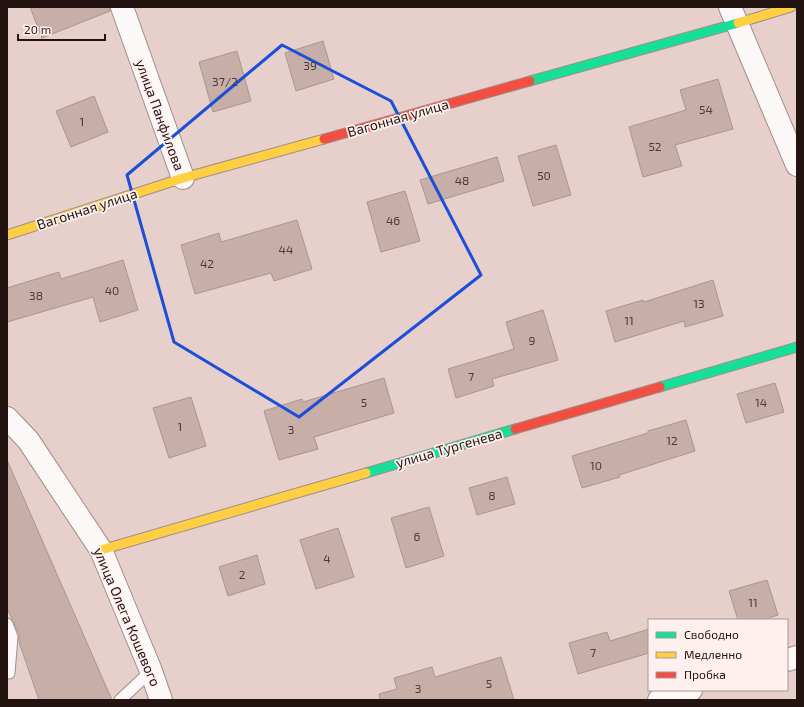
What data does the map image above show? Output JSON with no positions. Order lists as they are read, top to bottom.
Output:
{
  "streets": {
    "street": [
      "улица Панфилова",
      "Вагонная улица",
      "улица Тургенева",
      "улица Олега Кошевого"
    ]
  },
  "crossings": [
    ["улица Панфилова", "Вагонная улица"],
    ["улица Тургенева", "улица Олега Кошевого"]
  ],
  "house_numbers": [
    "39",
    "37/2",
    "54",
    "1",
    "52",
    "50",
    "48",
    "46",
    "44",
    "42",
    "40",
    "38",
    "13",
    "11",
    "9",
    "7",
    "5",
    "14",
    "1",
    "3",
    "12",
    "10",
    "8",
    "6",
    "4",
    "2",
    "11",
    "7",
    "5",
    "3"
  ],
  "legend": ["Свободно", "Медленно", "Пробка"],
  "scale_bar": "20 m"
}
